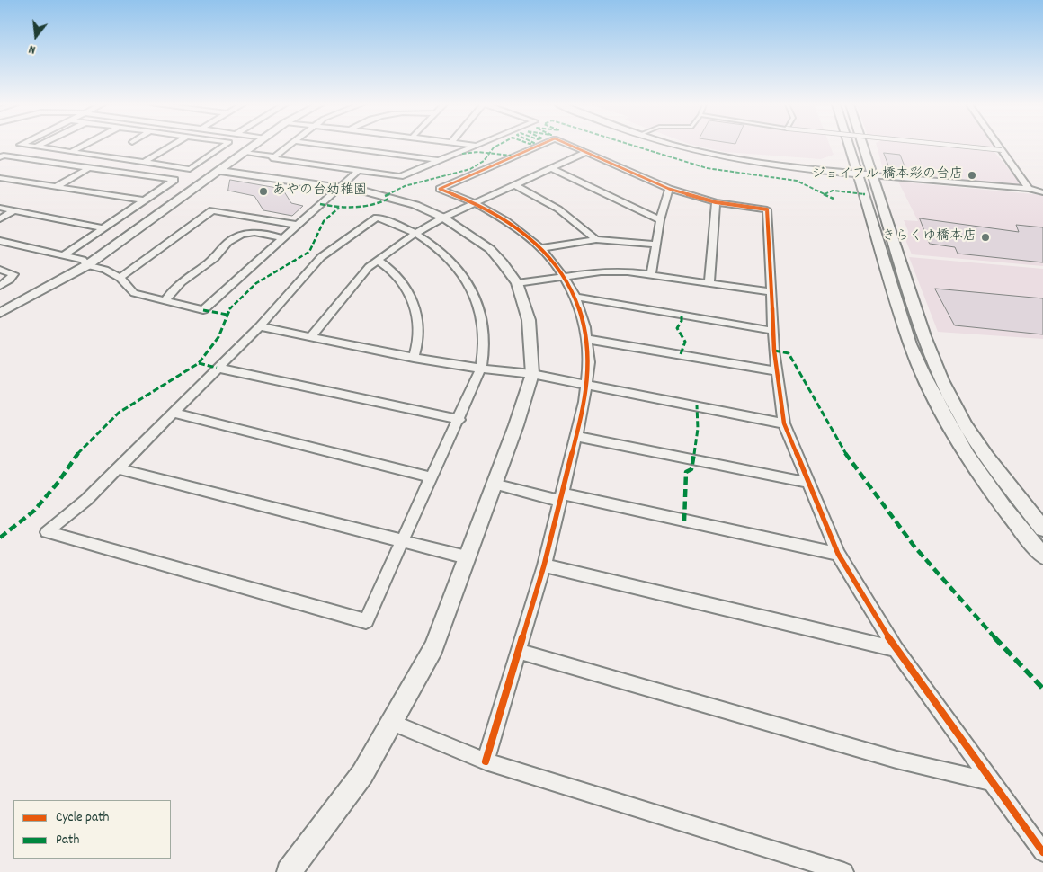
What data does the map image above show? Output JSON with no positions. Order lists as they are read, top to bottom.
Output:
{
  "places": ["ジョイフル 橋本彩の台店", "あやの台幼稚園", "きらくゆ橋本店"],
  "legend": ["Cycle path", "Path"],
  "north": "bottom"
}
